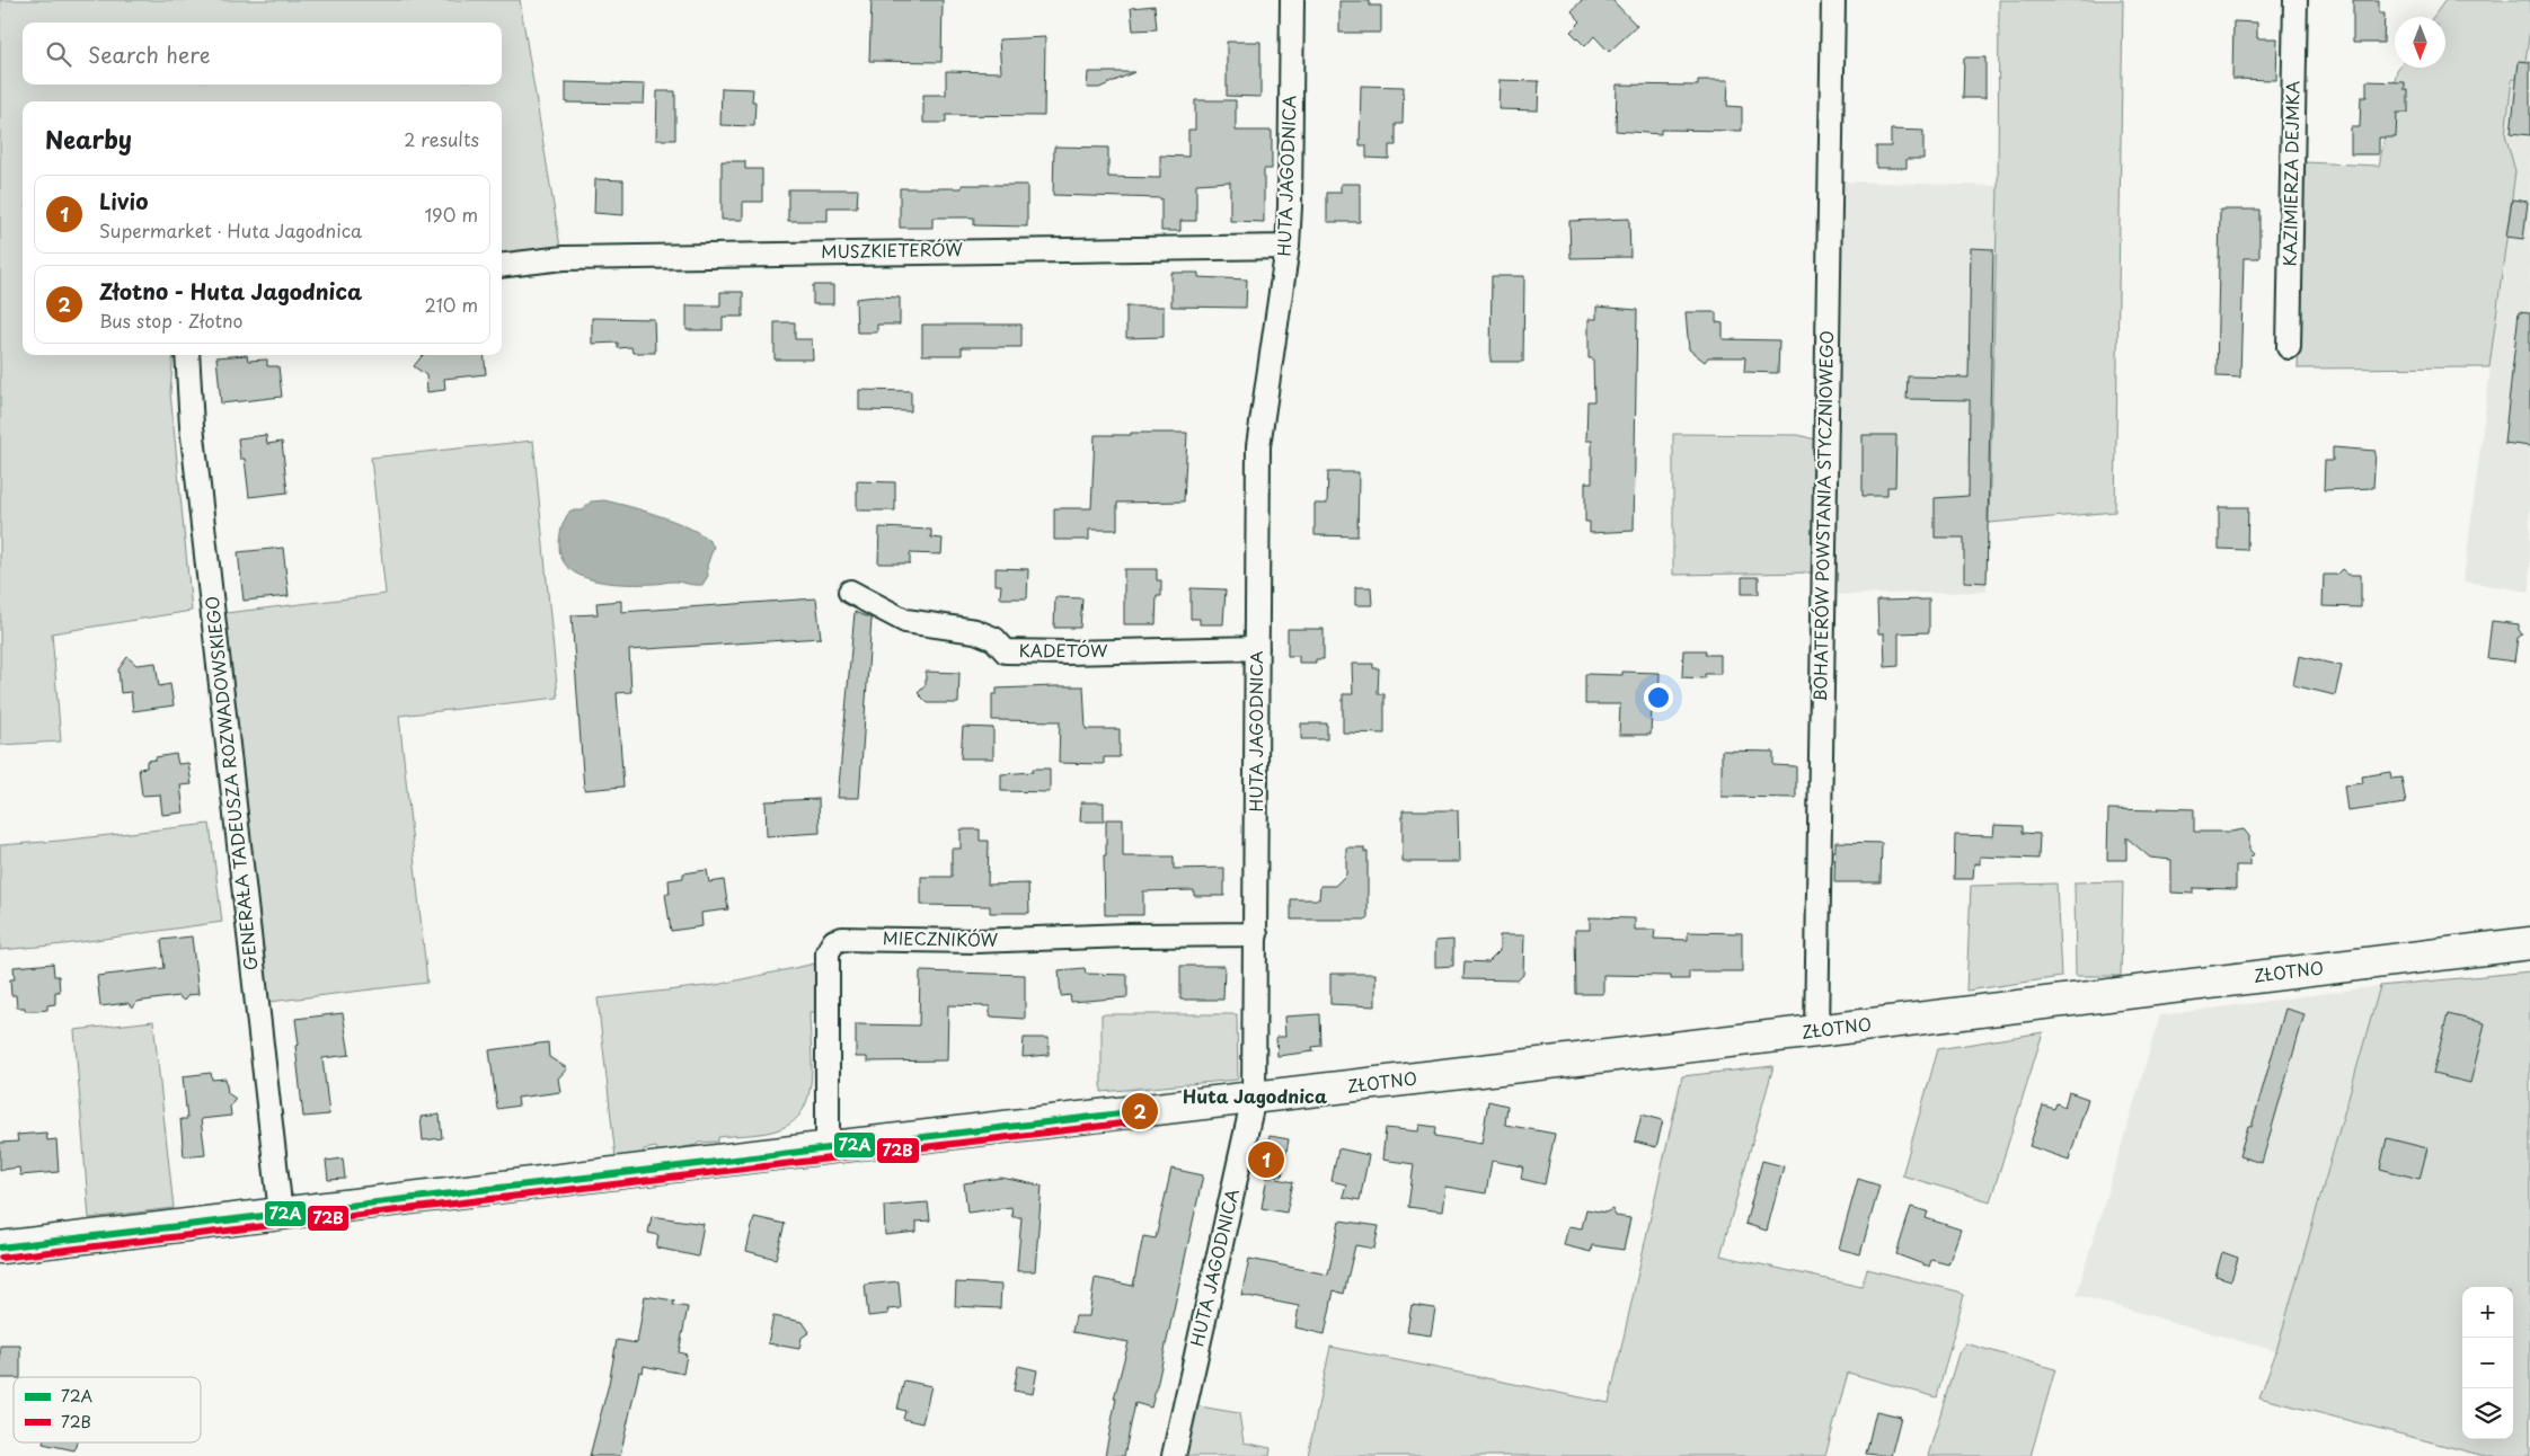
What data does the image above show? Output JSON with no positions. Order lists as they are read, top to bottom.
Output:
{
  "streets": {
    "street": [
      "KAZIMIERZA DEJMKA",
      "HUTA JAGODNICA",
      "MUSZKIETERÓW",
      "BOHATERÓW POWSTANIA STYCZNIOWEGO",
      "KADETÓW",
      "GENERAŁA TADEUSZA ROZWADOWSKIEGO",
      "MIECZNIKÓW",
      "ZŁOTNO"
    ]
  },
  "crossings": [
    ["HUTA JAGODNICA", "MUSZKIETERÓW"],
    ["HUTA JAGODNICA", "KADETÓW"],
    ["HUTA JAGODNICA", "MIECZNIKÓW"],
    ["HUTA JAGODNICA", "ZŁOTNO"],
    ["BOHATERÓW POWSTANIA STYCZNIOWEGO", "ZŁOTNO"],
    ["GENERAŁA TADEUSZA ROZWADOWSKIEGO", "ZŁOTNO"],
    ["MIECZNIKÓW", "ZŁOTNO"]
  ],
  "districts": ["Huta Jagodnica"],
  "lines": ["transit line 72A", "transit line 72B"],
  "legend": ["72A", "72B"],
  "north": "bottom",
  "page": {
    "search": "Search here",
    "heading": ["Nearby", "2 results"],
    "list": [
      {
        "mark": "1",
        "name": "Livio",
        "note": "Supermarket · Huta Jagodnica",
        "value": "190 m"
      },
      {
        "mark": "2",
        "name": "Złotno - Huta Jagodnica",
        "note": "Bus stop · Złotno",
        "value": "210 m"
      }
    ],
    "pins": ["2", "1"],
    "map_buttons": ["+", "−"]
  }
}
